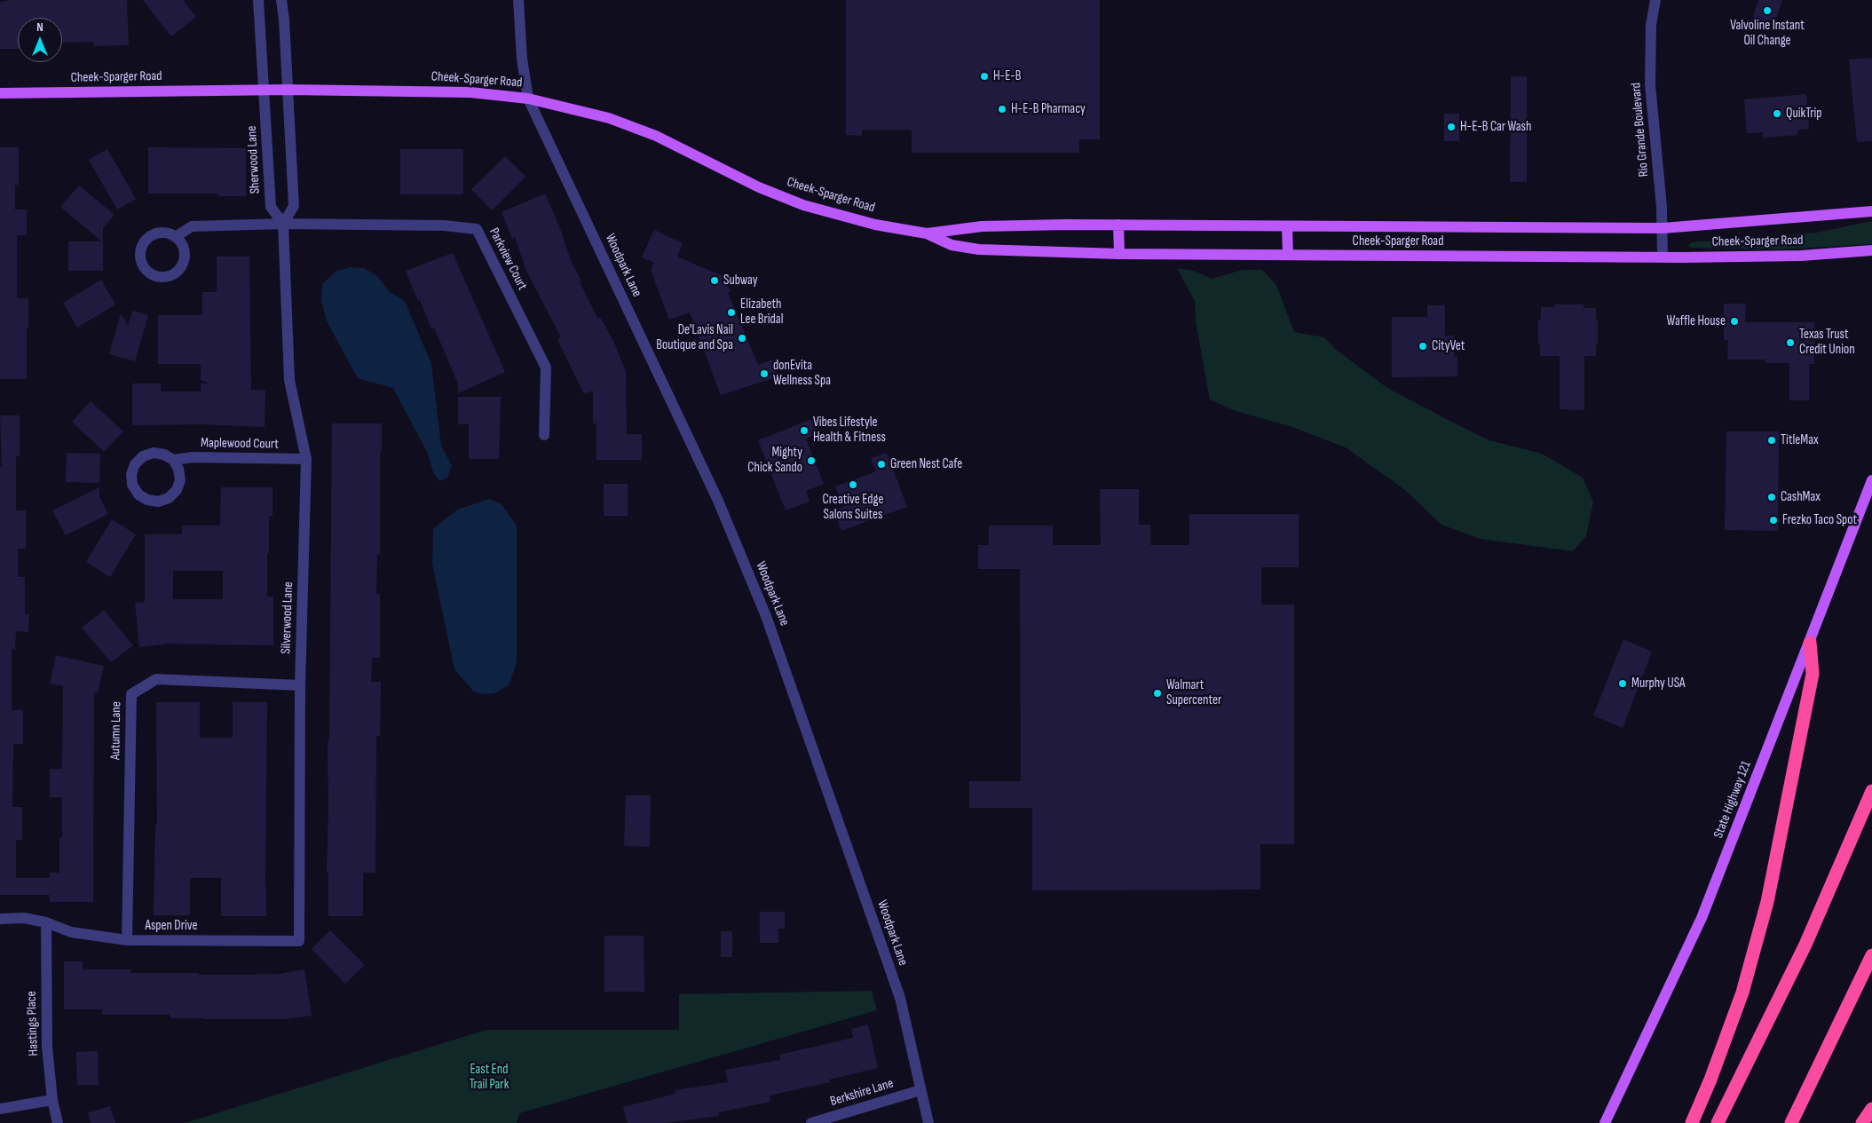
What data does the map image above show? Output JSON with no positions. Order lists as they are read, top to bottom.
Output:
{
  "streets": {
    "main road": ["Cheek-Sparger Road", "State Highway 121"],
    "street": [
      "Rio Grande Boulevard",
      "Sherwood Lane",
      "Parkview Court",
      "Woodpark Lane",
      "Maplewood Court",
      "Silverwood Lane",
      "Autumn Lane",
      "Aspen Drive",
      "Hastings Place",
      "Berkshire Lane"
    ]
  },
  "crossings": [
    ["Cheek-Sparger Road", "Rio Grande Boulevard"],
    ["Cheek-Sparger Road", "Sherwood Lane"],
    ["Cheek-Sparger Road", "Woodpark Lane"],
    ["Sherwood Lane", "Parkview Court"],
    ["Sherwood Lane", "Silverwood Lane"],
    ["Parkview Court", "Silverwood Lane"],
    ["Woodpark Lane", "Berkshire Lane"],
    ["Maplewood Court", "Silverwood Lane"],
    ["Silverwood Lane", "Autumn Lane"],
    ["Silverwood Lane", "Aspen Drive"],
    ["Autumn Lane", "Aspen Drive"],
    ["Aspen Drive", "Hastings Place"]
  ],
  "parks": ["East End Trail Park"],
  "places": [
    "Valvoline Instant Oil Change",
    "H-E-B",
    "H-E-B Pharmacy",
    "QuikTrip",
    "H-E-B Car Wash",
    "Subway",
    "Elizabeth Lee Bridal",
    "Waffle House",
    "De'Lavis Nail Boutique and Spa",
    "Texas Trust Credit Union",
    "CityVet",
    "donEvita Wellness Spa",
    "Vibes Lifestyle Health & Fitness",
    "TitleMax",
    "Mighty Chick Sando",
    "Green Nest Cafe",
    "Creative Edge Salons Suites",
    "CashMax",
    "Frezko Taco Spot",
    "Murphy USA",
    "Walmart Supercenter"
  ],
  "north": "top"
}
